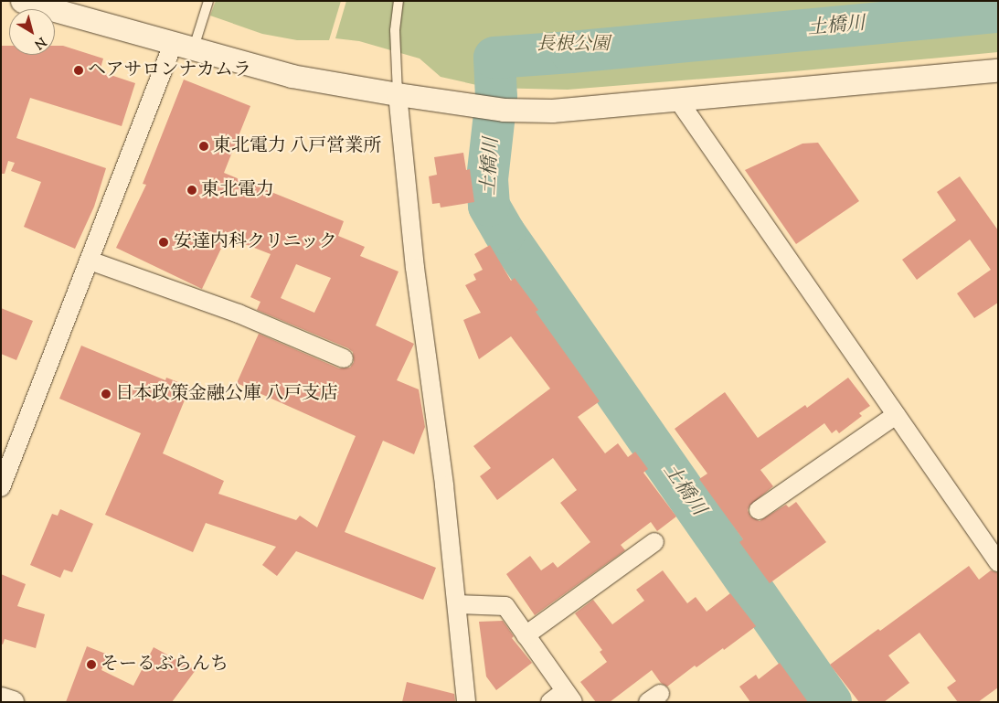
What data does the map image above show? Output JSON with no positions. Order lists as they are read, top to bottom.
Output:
{
  "water": ["土橋川"],
  "parks": ["長根公園"],
  "places": [
    "ヘアサロンナカムラ",
    "東北電力 八戸営業所",
    "東北電力",
    "安達内科クリニック",
    "日本政策金融公庫 八戸支店",
    "そーるぶらんち"
  ],
  "north": "bottom right"
}
